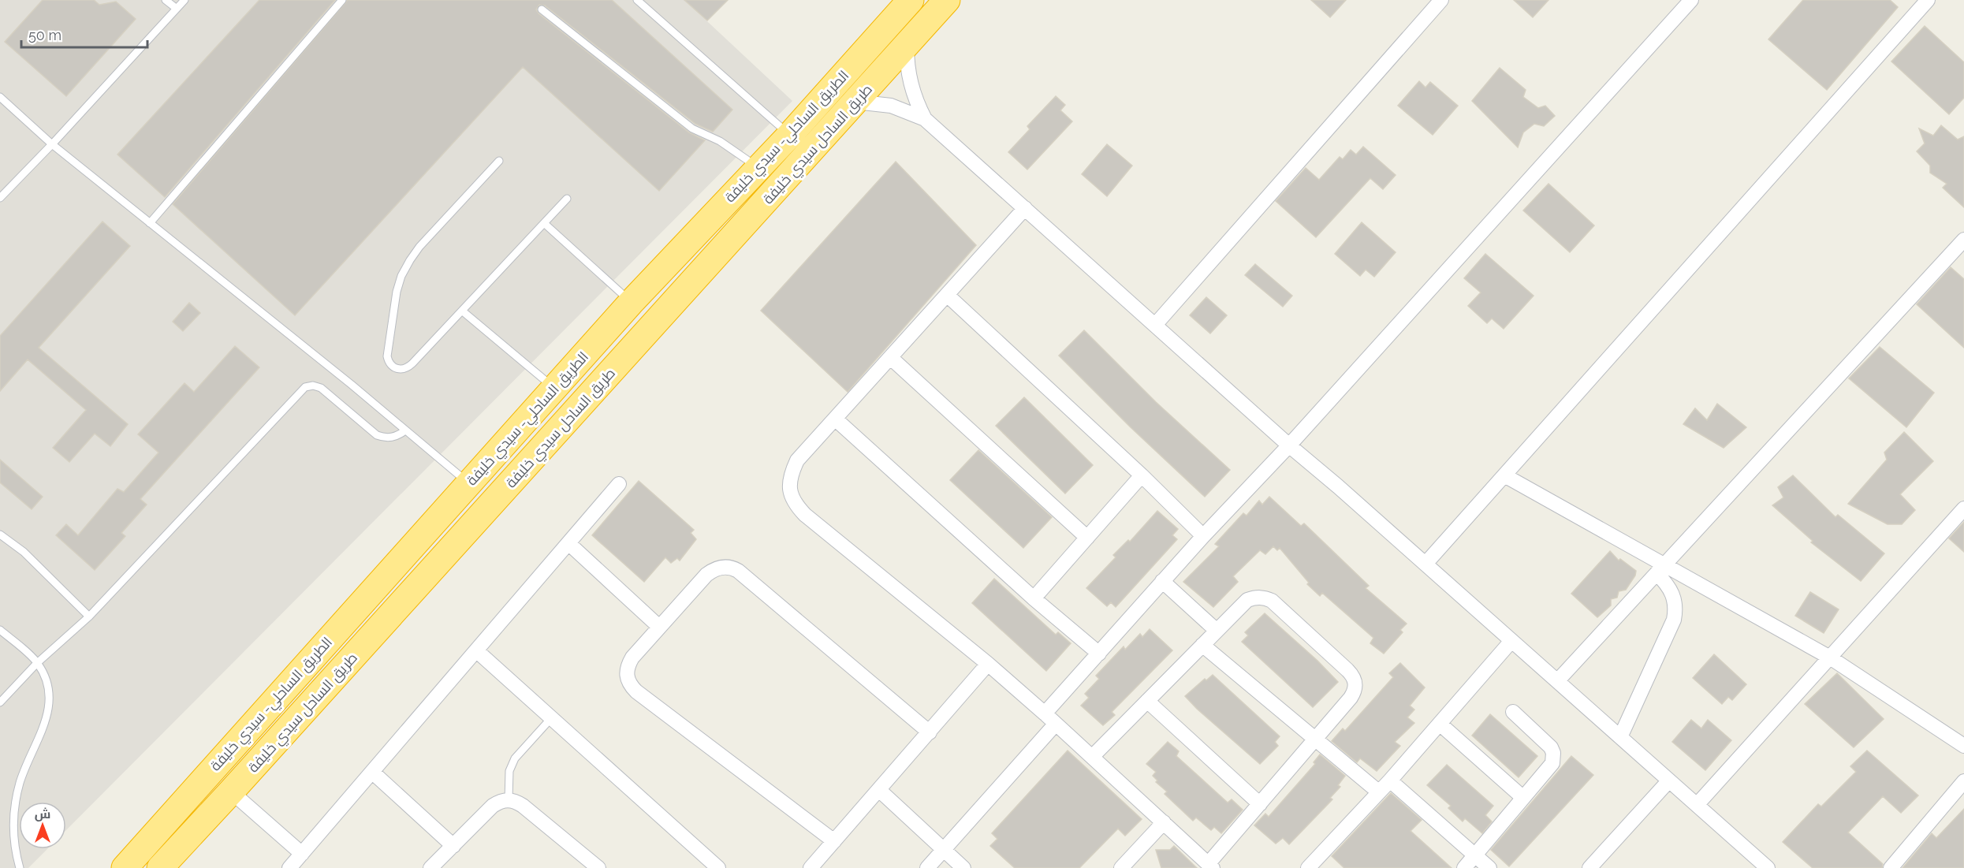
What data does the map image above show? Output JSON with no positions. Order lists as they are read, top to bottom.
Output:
{
  "streets": {
    "highway": ["الطريق الساحلي- سيدي خليفة", "طريق الساحل سيدي خليفة"]
  },
  "scale_bar": "50 m",
  "north": "top"
}
